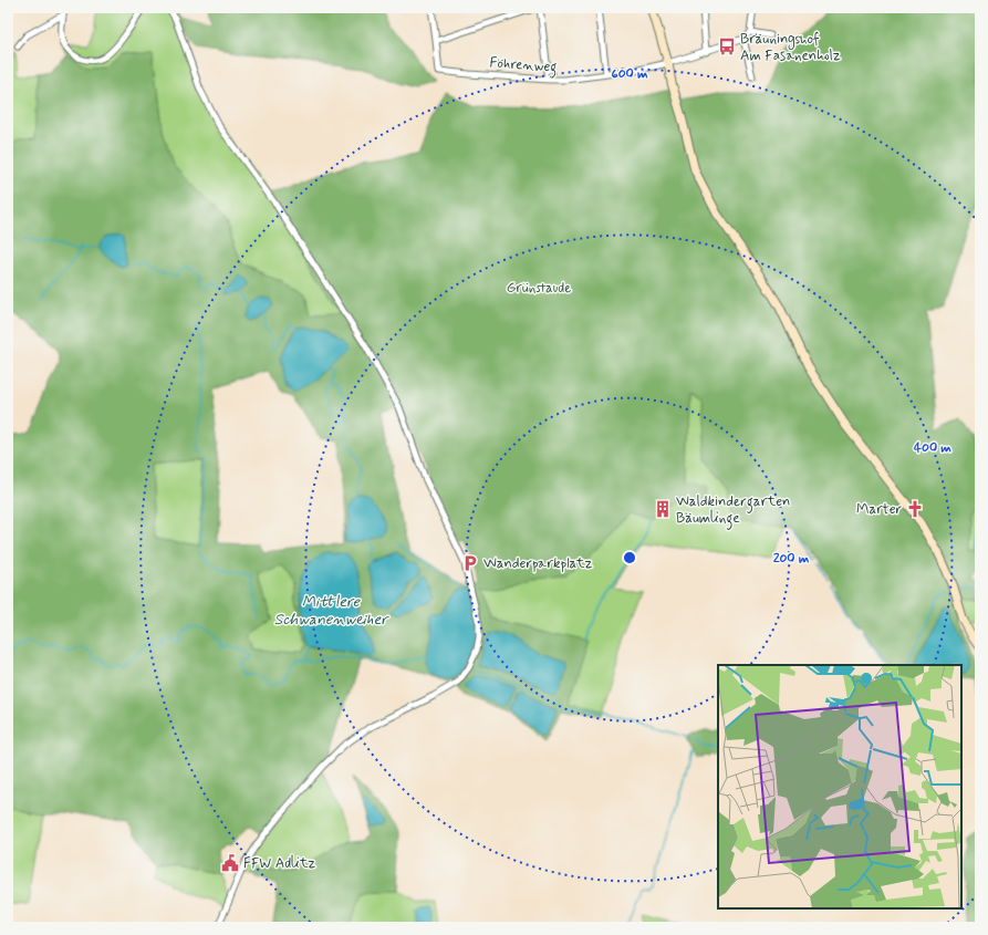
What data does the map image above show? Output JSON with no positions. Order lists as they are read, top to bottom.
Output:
{
  "streets": {
    "street": ["Föhrenweg"]
  },
  "water": ["Mittlere Schwanenweiher"],
  "parks": ["Grünstaude"],
  "places": {
    "bus stop": ["Bräuningshof Am Fasanenholz"],
    "building": ["Waldkindergarten Bäumlinge"],
    "church": ["Marter"],
    "parking": ["Wanderparkplatz"],
    "public building": ["FFW Adlitz"]
  },
  "rings": ["600 m", "400 m", "200 m"]
}
